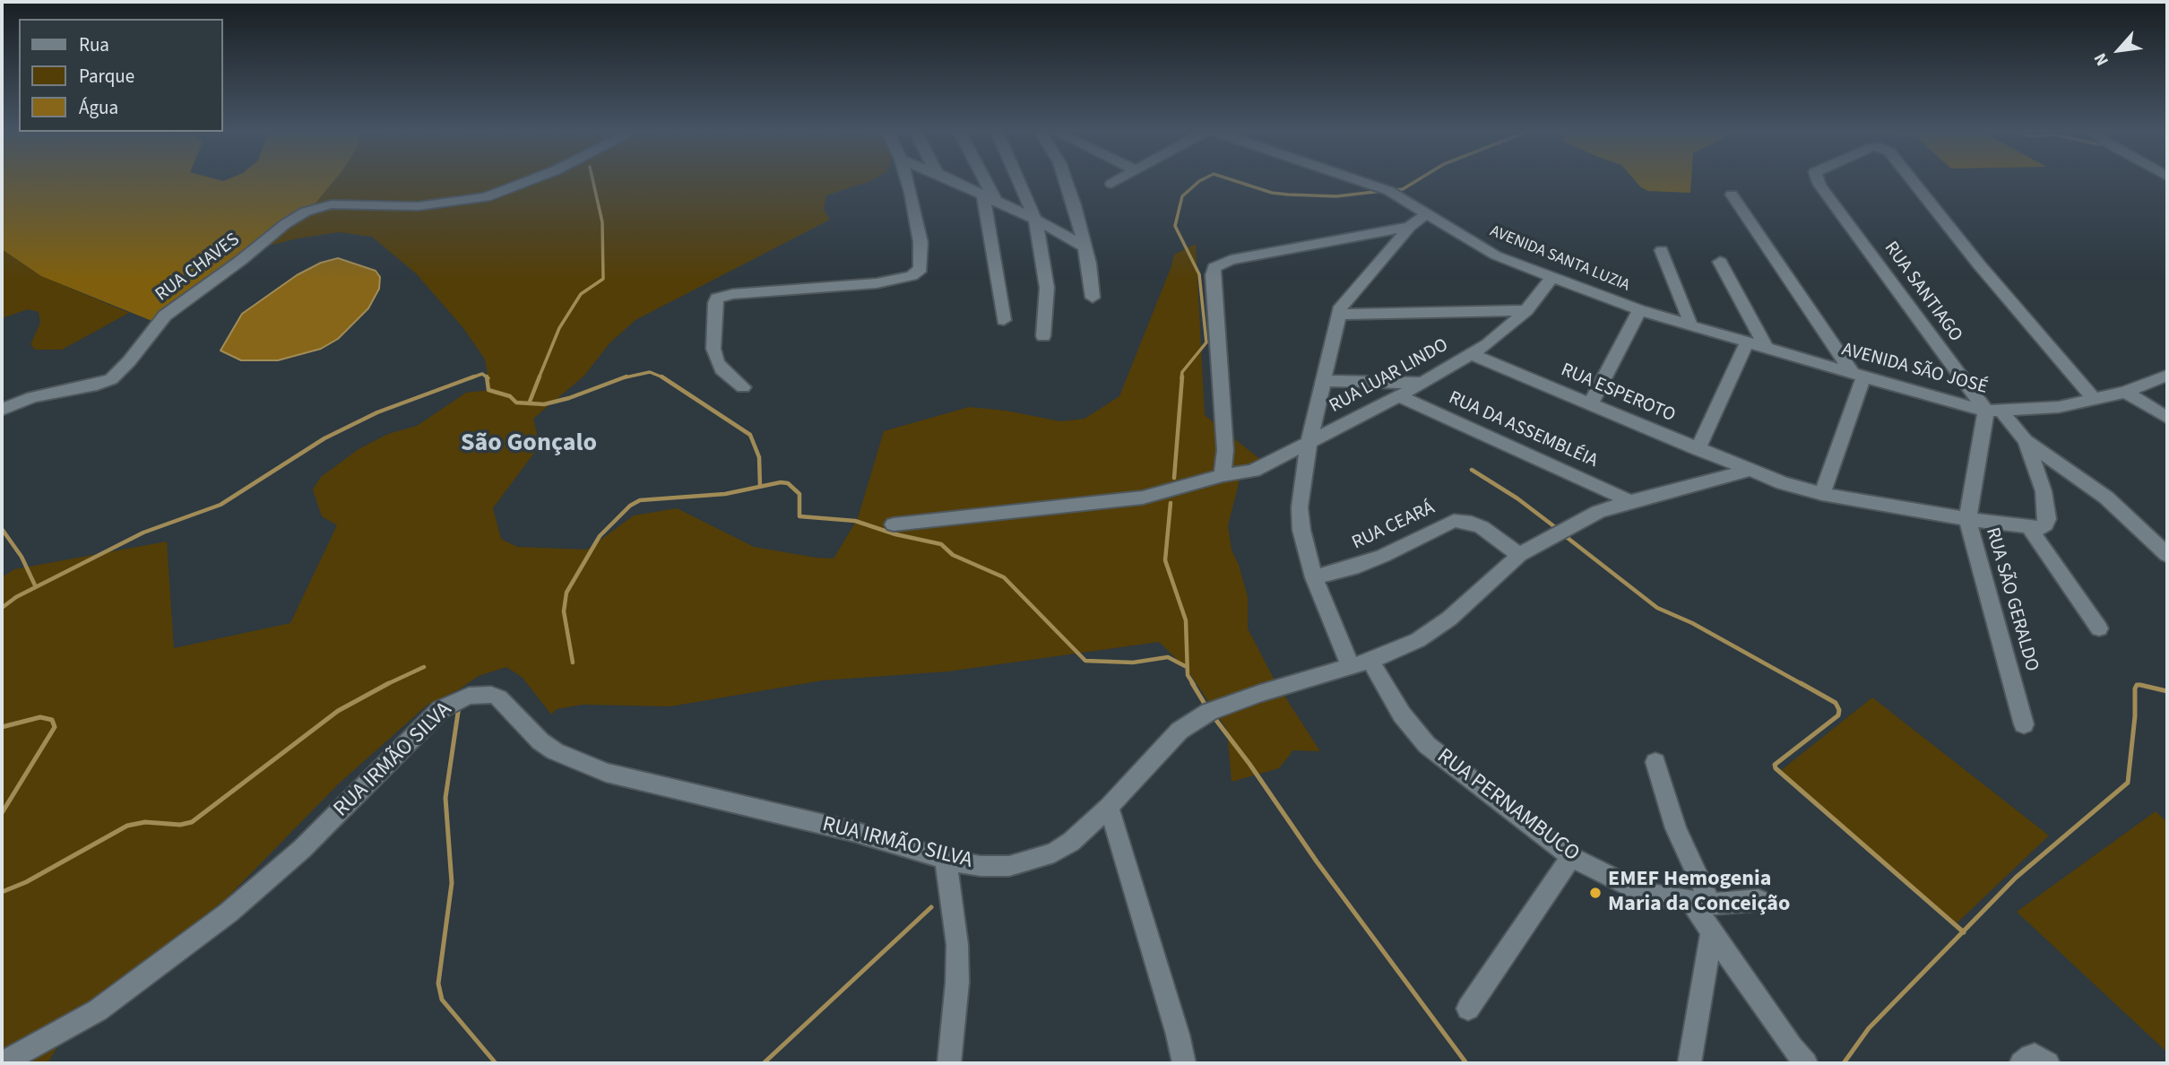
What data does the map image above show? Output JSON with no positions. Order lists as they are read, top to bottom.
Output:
{
  "streets": {
    "street": [
      "AVENIDA SANTA LUZIA",
      "RUA CHAVES",
      "RUA SANTIAGO",
      "AVENIDA SÃO JOSÉ",
      "RUA LUAR LINDO",
      "RUA ESPEROTO",
      "RUA DA ASSEMBLÉIA",
      "RUA CEARÁ",
      "RUA SÃO GERALDO",
      "RUA IRMÃO SILVA",
      "RUA PERNAMBUCO"
    ]
  },
  "crossings": [
    ["AVENIDA SANTA LUZIA", "AVENIDA SÃO JOSÉ"],
    ["AVENIDA SANTA LUZIA", "RUA LUAR LINDO"],
    ["RUA SANTIAGO", "AVENIDA SÃO JOSÉ"],
    ["RUA SANTIAGO", "RUA SÃO GERALDO"],
    ["AVENIDA SÃO JOSÉ", "RUA SÃO GERALDO"],
    ["RUA LUAR LINDO", "RUA ESPEROTO"],
    ["RUA LUAR LINDO", "RUA DA ASSEMBLÉIA"],
    ["RUA LUAR LINDO", "RUA PERNAMBUCO"],
    ["RUA ESPEROTO", "RUA SÃO GERALDO"],
    ["RUA ESPEROTO", "RUA IRMÃO SILVA"],
    ["RUA DA ASSEMBLÉIA", "RUA IRMÃO SILVA"],
    ["RUA CEARÁ", "RUA IRMÃO SILVA"],
    ["RUA CEARÁ", "RUA PERNAMBUCO"],
    ["RUA IRMÃO SILVA", "RUA PERNAMBUCO"]
  ],
  "districts": ["São Gonçalo"],
  "places": ["EMEF Hemogenia Maria da Conceição"],
  "legend": ["Rua", "Parque", "Água"],
  "north": "bottom left"
}
